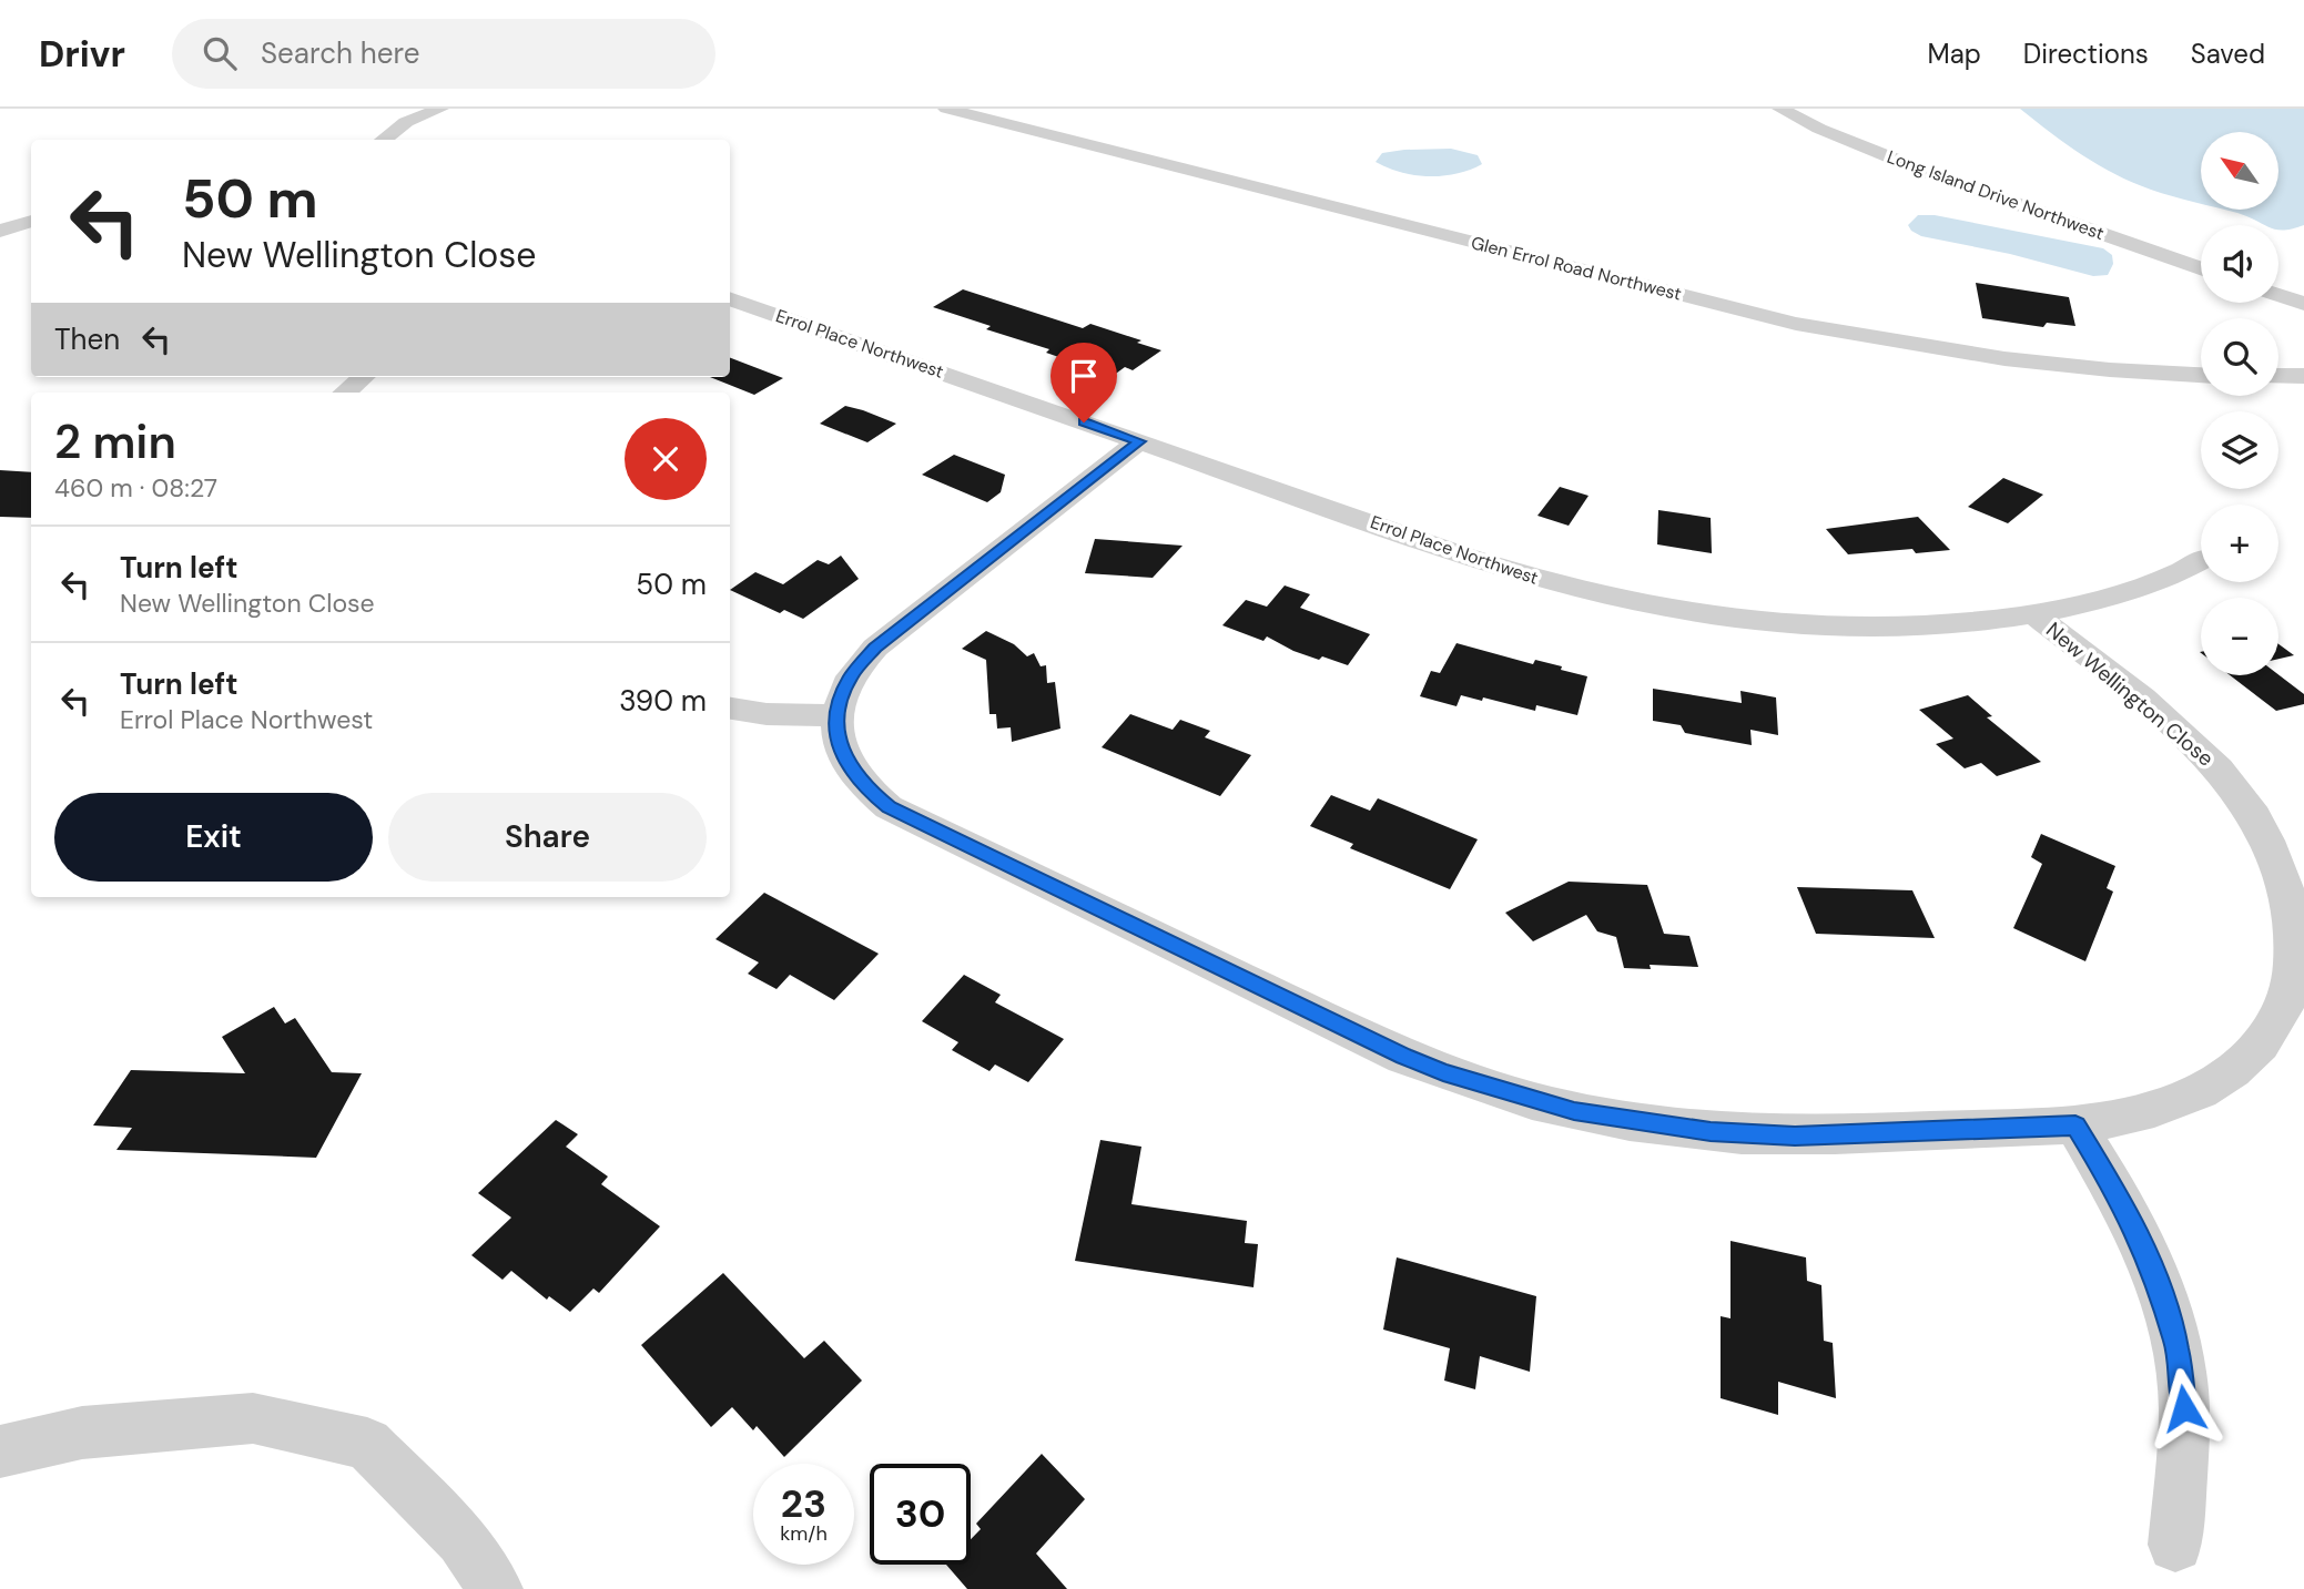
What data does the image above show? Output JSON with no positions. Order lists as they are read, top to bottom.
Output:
{
  "streets": {
    "street": [
      "Long Island Drive Northwest",
      "Glen Errol Road Northwest",
      "Errol Place Northwest",
      "New Wellington Close"
    ]
  },
  "crossings": [
    ["Errol Place Northwest", "New Wellington Close"]
  ],
  "north": "top left",
  "page": {
    "header": "Drivr",
    "search": "Search here",
    "nav": ["Map", "Directions", "Saved"],
    "map_buttons": ["+", "−"],
    "turn": ["50 m", "New Wellington Close"],
    "then": "Then",
    "heading": ["2 min", "460 m · 08:27"],
    "list": [
      {
        "name": "Turn left",
        "note": "New Wellington Close",
        "value": "50 m"
      },
      {
        "name": "Turn left",
        "note": "Errol Place Northwest",
        "value": "390 m"
      }
    ],
    "buttons": ["Exit", "Share"],
    "speed": "23 km/h",
    "limit": "30"
  }
}
